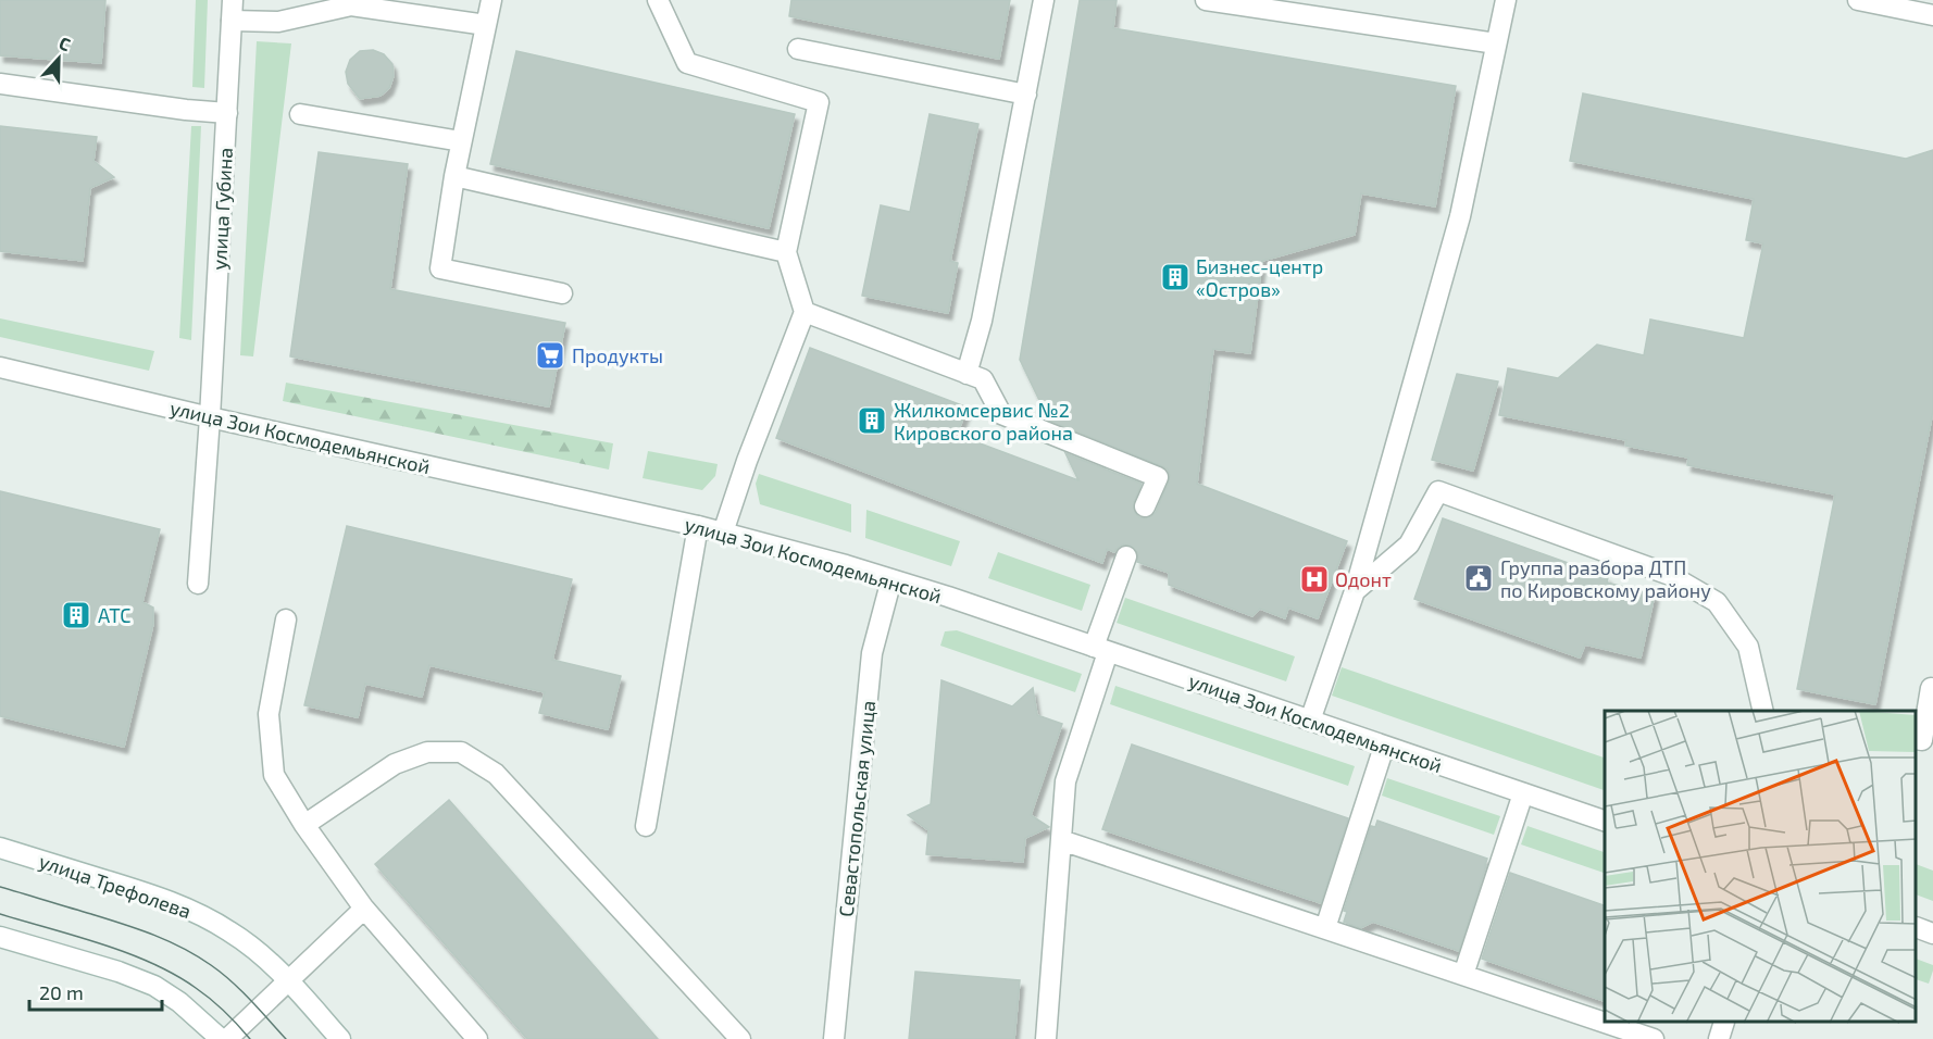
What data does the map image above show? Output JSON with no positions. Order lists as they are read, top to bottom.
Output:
{
  "streets": {
    "street": [
      "улица Губина",
      "улица Зои Космодемьянской",
      "Севастопольская улица",
      "улица Трефолева"
    ]
  },
  "crossings": [
    ["улица Губина", "улица Зои Космодемьянской"],
    ["улица Зои Космодемьянской", "Севастопольская улица"]
  ],
  "places": {
    "building": ["Бизнес-центр «Остров»", "Жилкомсервис №2 Кировского района", "АТС"],
    "supermarket": ["Продукты"],
    "public building": ["Группа разбора ДТП по Кировскому району"],
    "hospital": ["Одонт"]
  },
  "scale_bar": "20 m",
  "north": "top"
}
